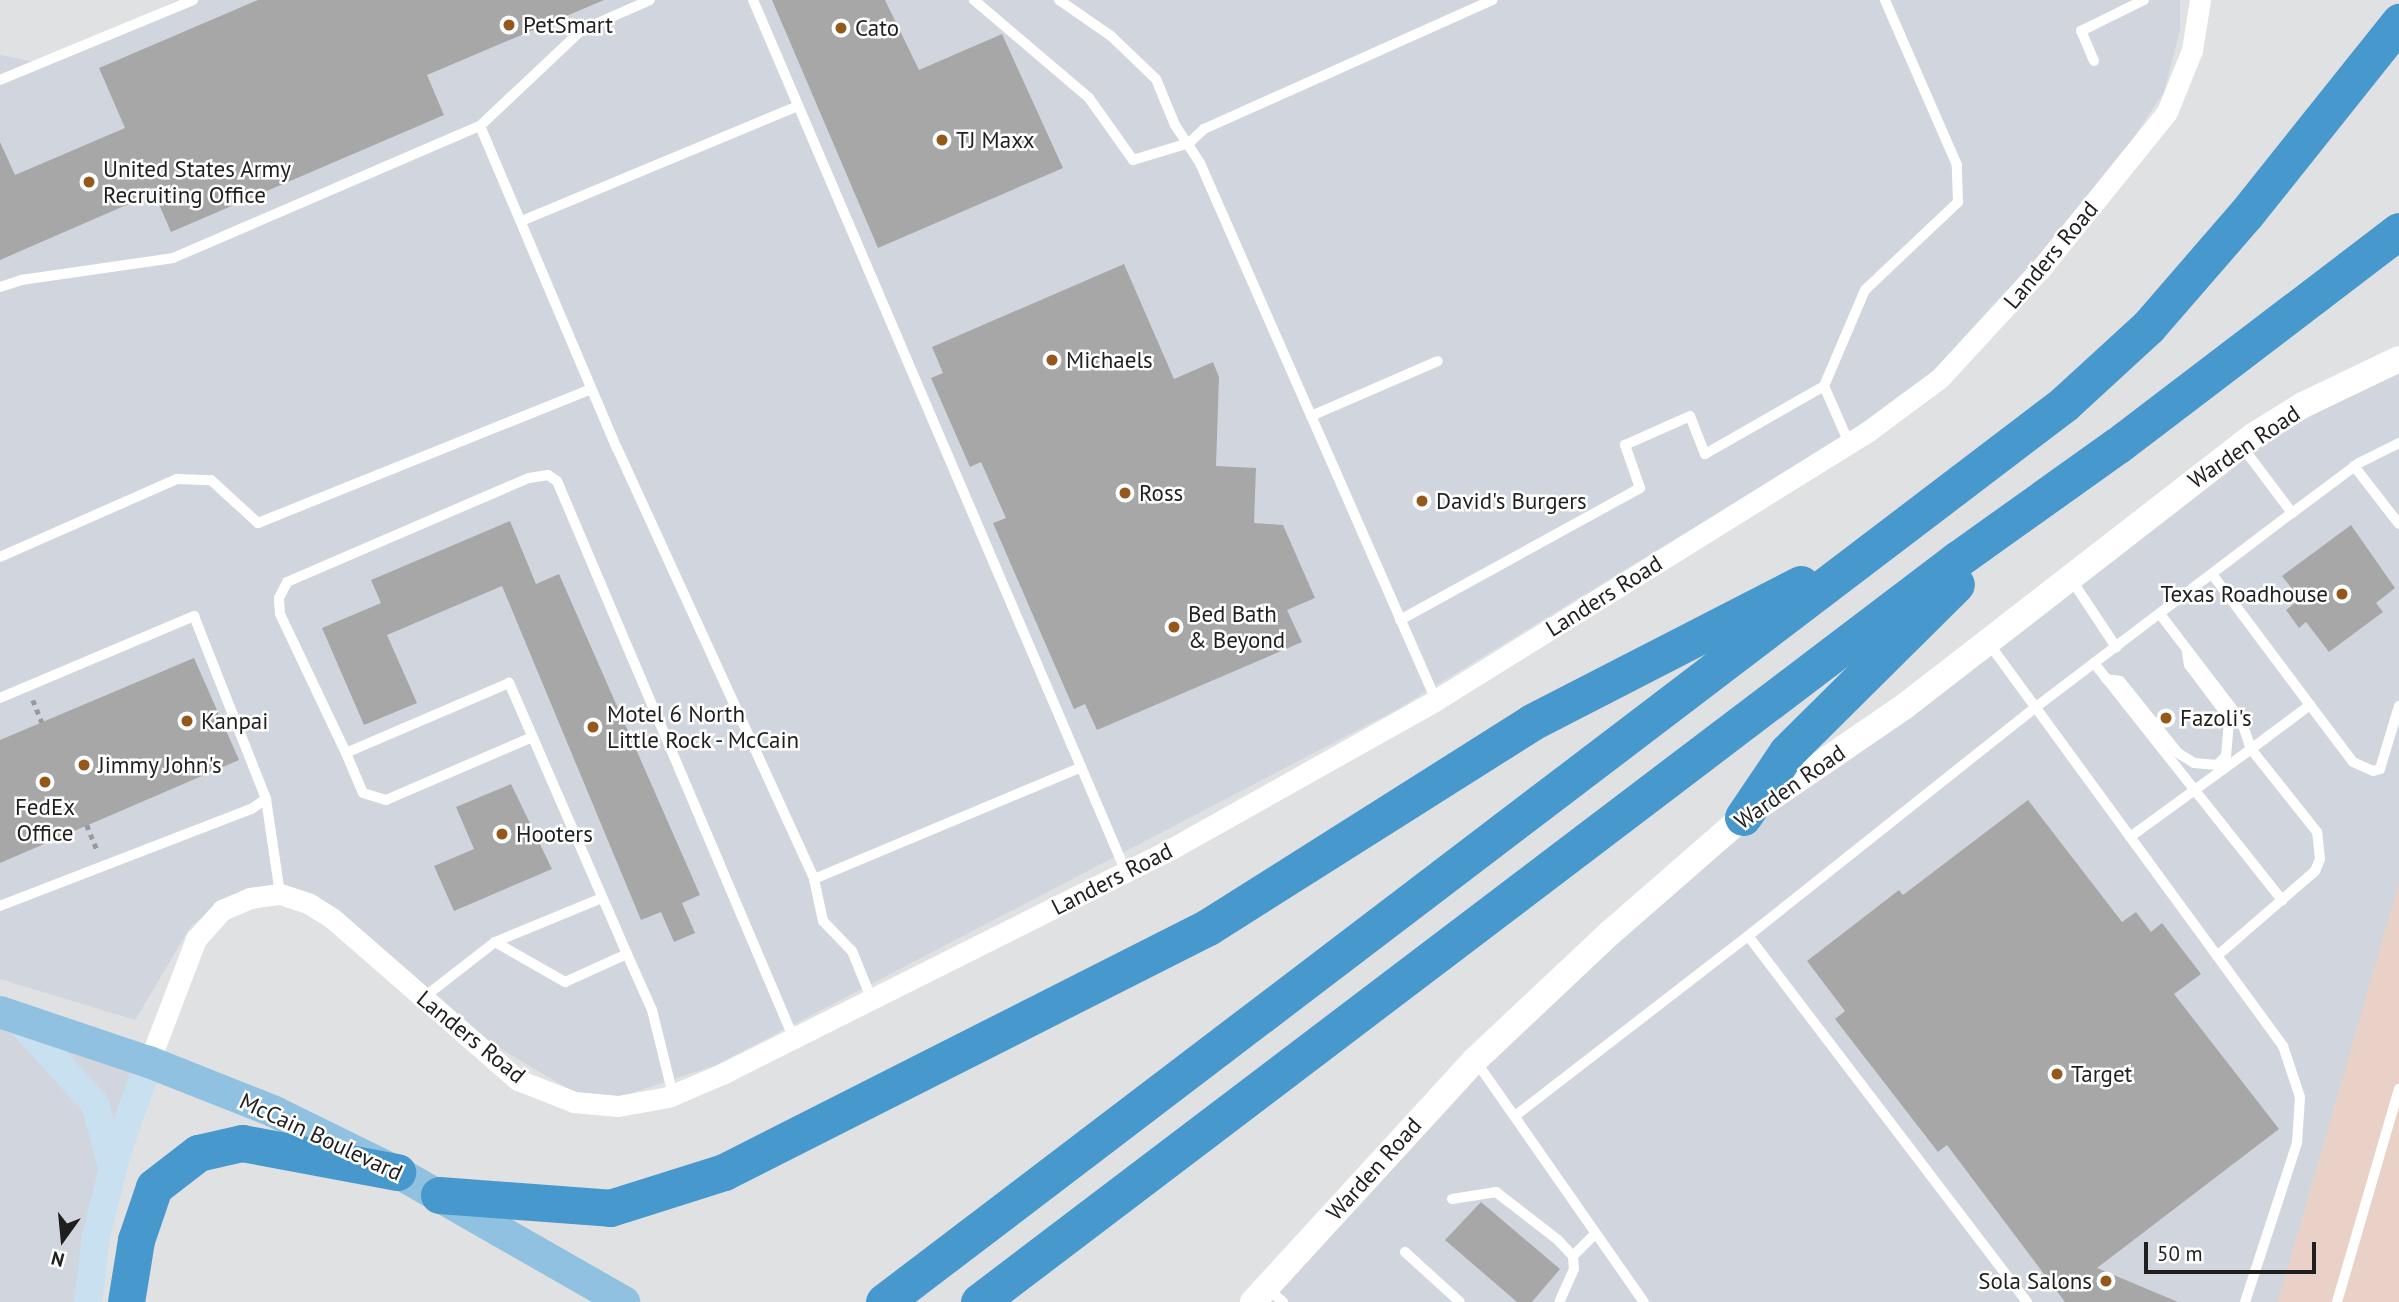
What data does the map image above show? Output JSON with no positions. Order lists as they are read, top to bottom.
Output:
{
  "streets": {
    "main road": ["McCain Boulevard"],
    "street": ["Landers Road", "Warden Road"]
  },
  "places": [
    "PetSmart",
    "Cato",
    "TJ Maxx",
    "United States Army Recruiting Office",
    "Michaels",
    "Ross",
    "David's Burgers",
    "Texas Roadhouse",
    "Bed Bath & Beyond",
    "Fazoli's",
    "Kanpai",
    "Motel 6 North Little Rock - McCain",
    "Jimmy John's",
    "FedEx Office",
    "Hooters",
    "Target",
    "Sola Salons"
  ],
  "scale_bar": "50 m",
  "north": "bottom"
}
